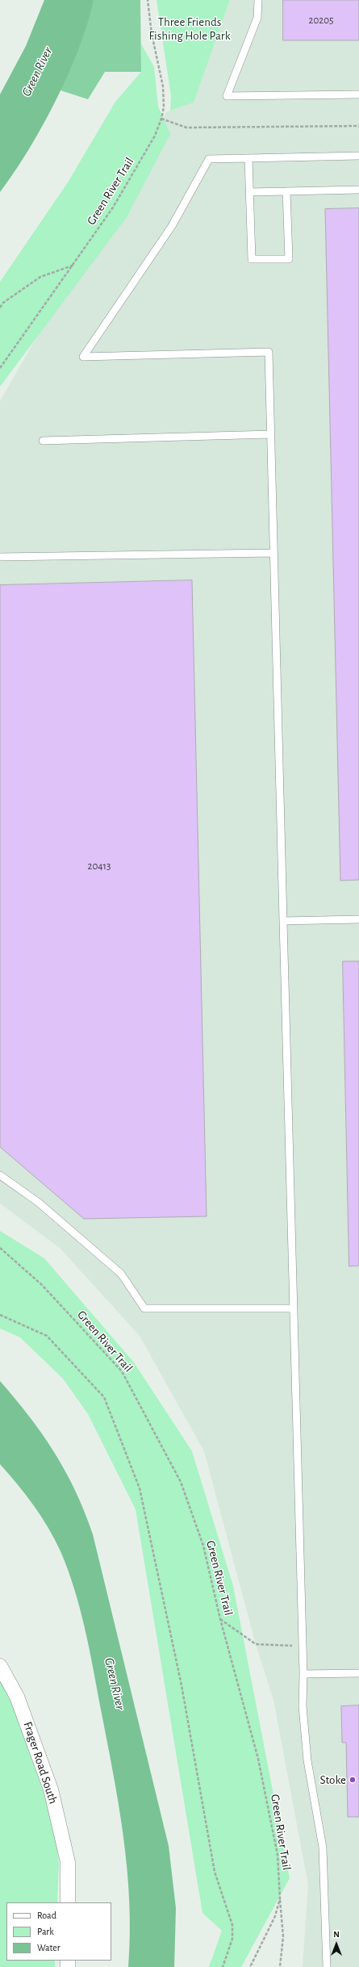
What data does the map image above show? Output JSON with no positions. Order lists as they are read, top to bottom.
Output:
{
  "streets": {
    "street": ["Frager Road South"],
    "path": ["Green River Trail"]
  },
  "water": ["Green River"],
  "parks": ["Three Friends Fishing Hole Park"],
  "places": ["Stoke"],
  "house_numbers": ["20205", "20413"],
  "legend": ["Road", "Park", "Water"],
  "north": "top"
}
